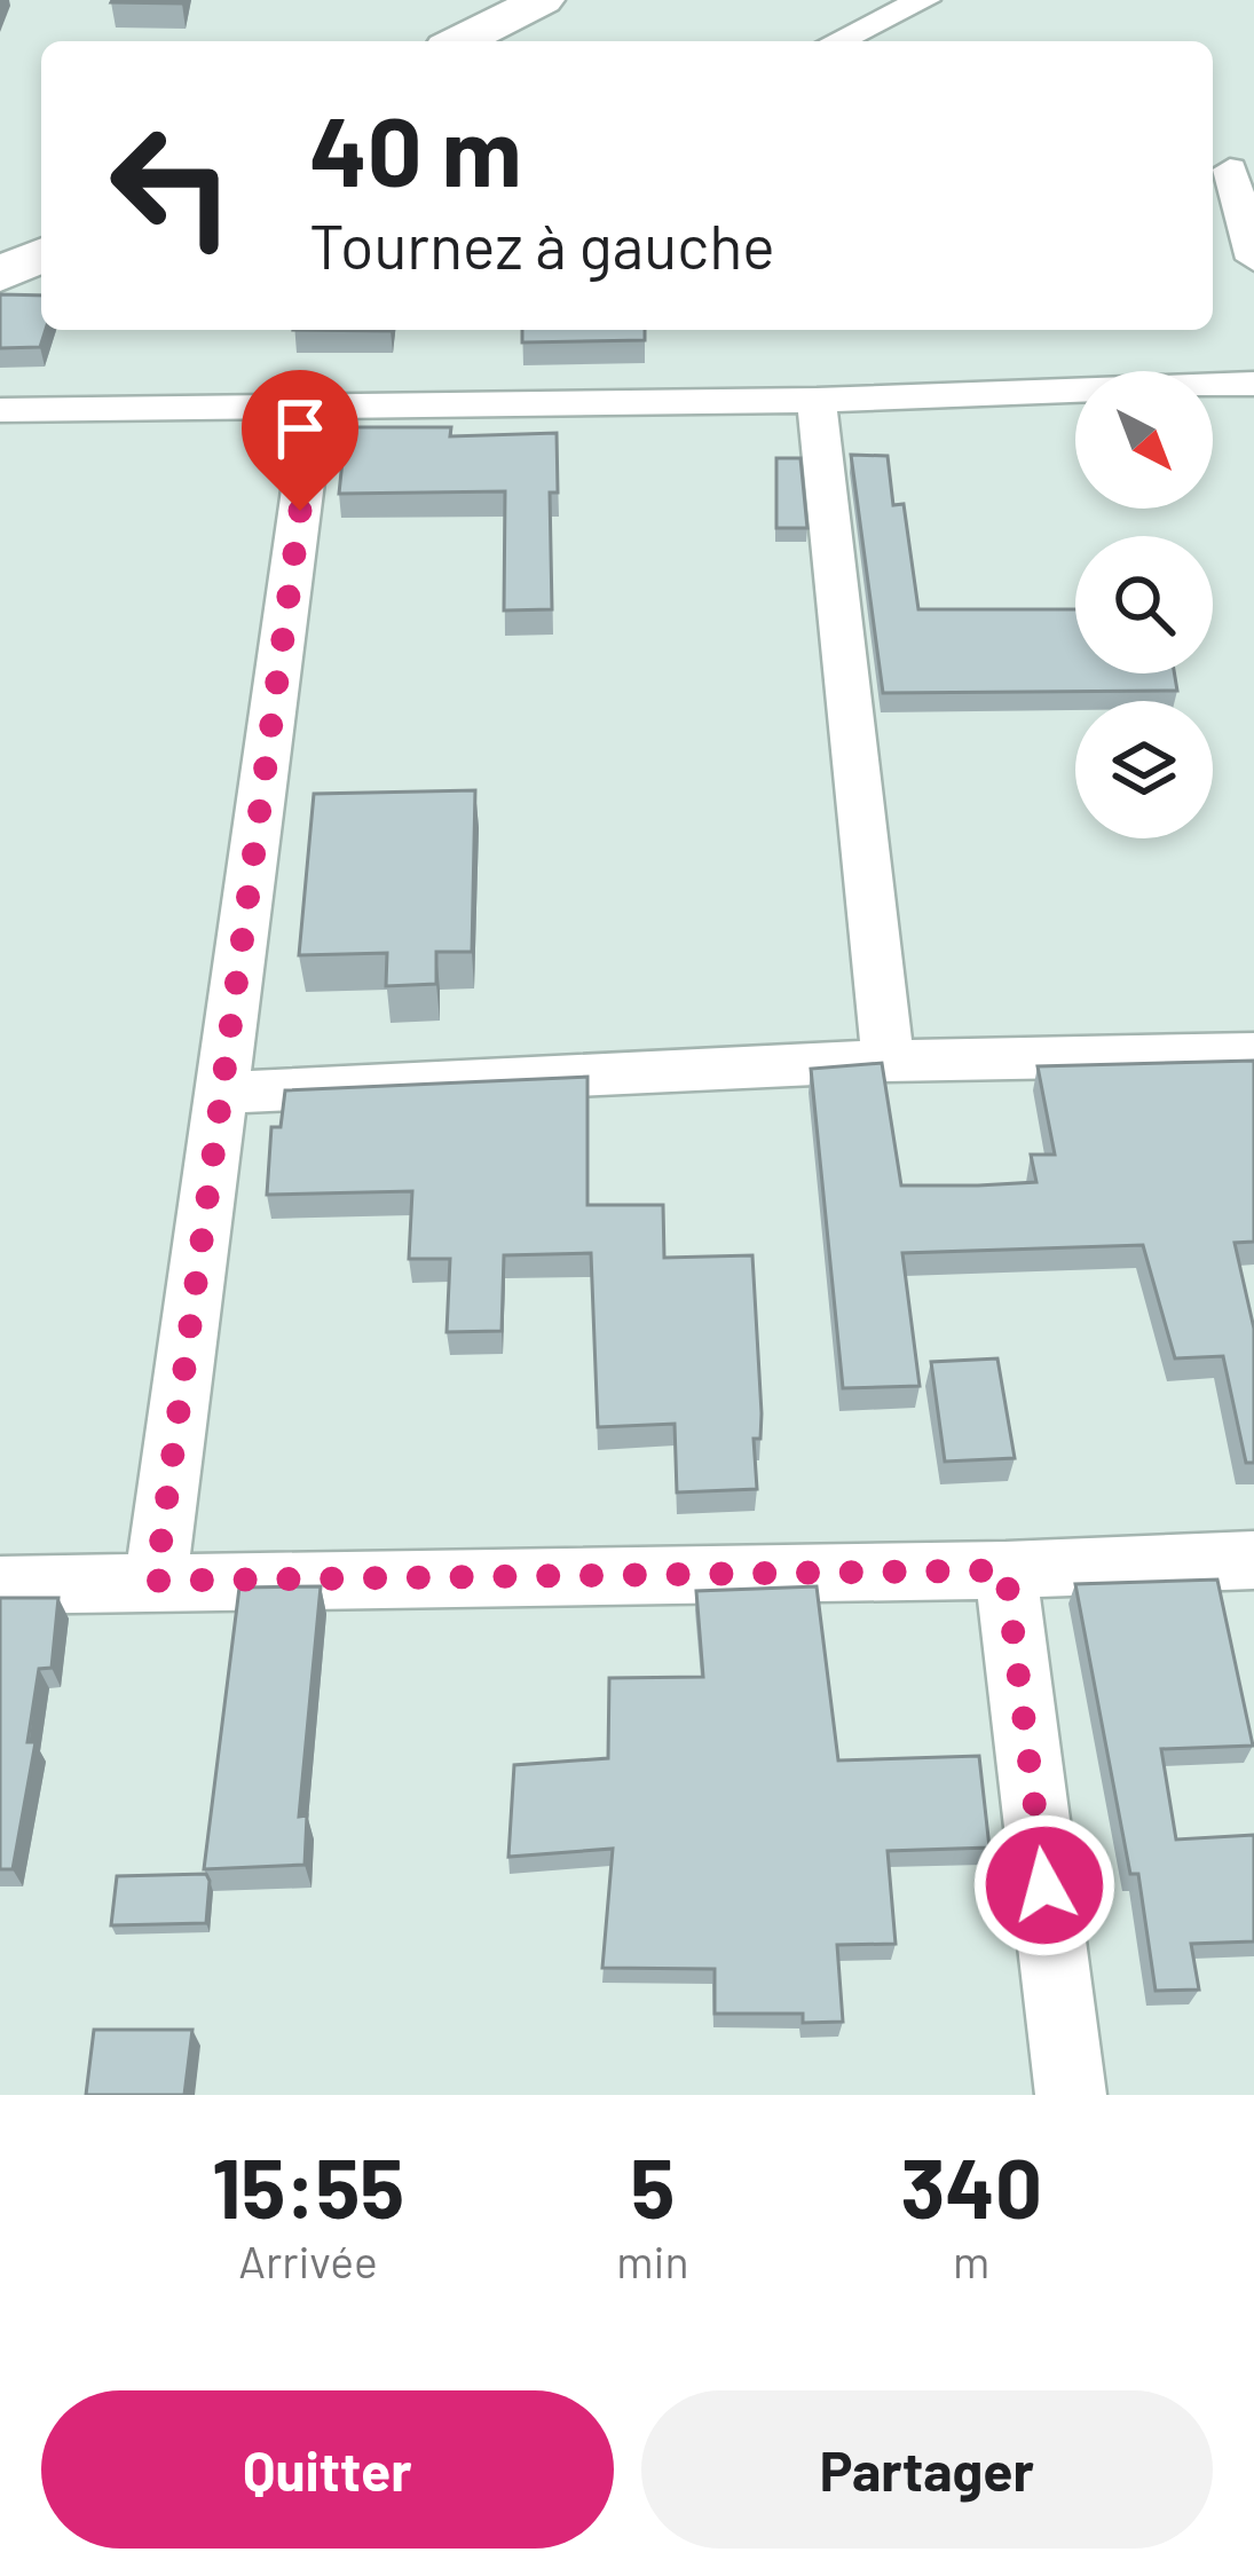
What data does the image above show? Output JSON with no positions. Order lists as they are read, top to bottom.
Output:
{
  "north": "bottom right",
  "page": {
    "turn": ["40 m", "Tournez à gauche"],
    "eta": [
      "15:55",
      "Arrivée",
      "5",
      "min",
      "340",
      "m"
    ],
    "buttons": ["Quitter", "Partager"]
  }
}
